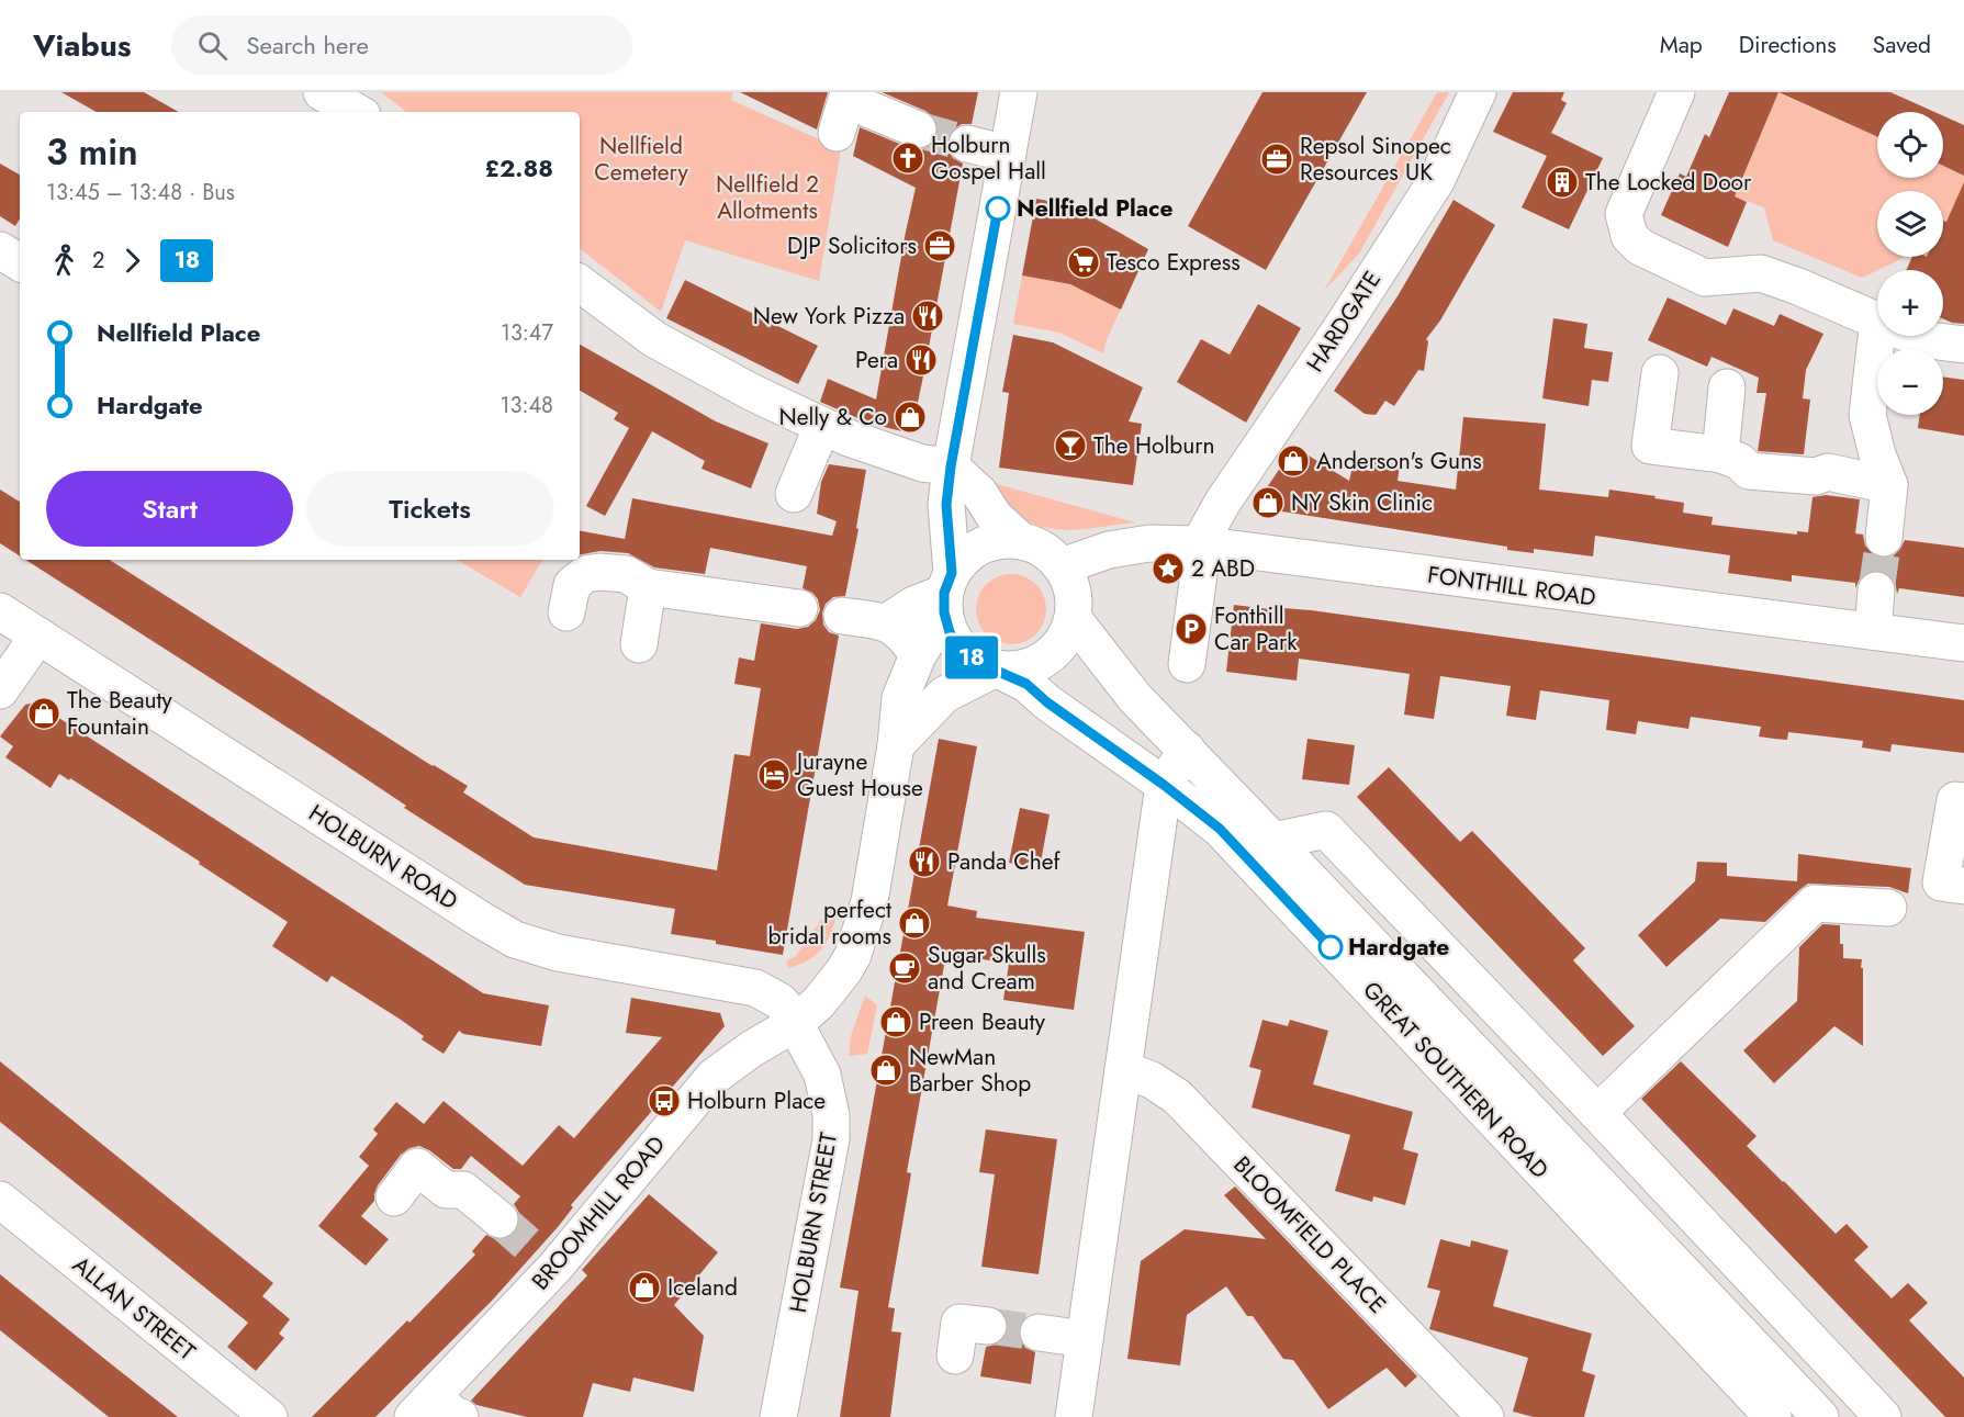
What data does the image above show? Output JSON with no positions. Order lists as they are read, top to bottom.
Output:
{
  "streets": {
    "street": [
      "HARDGATE",
      "FONTHILL ROAD",
      "HOLBURN ROAD",
      "GREAT SOUTHERN ROAD",
      "BROOMHILL ROAD",
      "HOLBURN STREET",
      "BLOOMFIELD PLACE",
      "ALLAN STREET"
    ]
  },
  "crossings": [
    ["HARDGATE", "FONTHILL ROAD"],
    ["FONTHILL ROAD", "GREAT SOUTHERN ROAD"],
    ["HOLBURN ROAD", "BROOMHILL ROAD"],
    ["HOLBURN ROAD", "HOLBURN STREET"],
    ["BROOMHILL ROAD", "HOLBURN STREET"]
  ],
  "parks": ["Nellfield Cemetery", "Nellfield 2 Allotments"],
  "places": {
    "church": ["Holburn Gospel Hall"],
    "office": ["Repsol Sinopec Resources UK", "DJP Solicitors"],
    "building": ["The Locked Door"],
    "other": ["Nellfield Place", "Hardgate"],
    "supermarket": ["Tesco Express"],
    "restaurant": ["New York Pizza", "Pera", "Panda Chef"],
    "shop": [
      "Nelly & Co",
      "Anderson's Guns",
      "NY Skin Clinic",
      "The Beauty Fountain",
      "perfect bridal rooms",
      "Preen Beauty",
      "NewMan Barber Shop",
      "Iceland"
    ],
    "bar": ["The Holburn"],
    "place": ["2 ABD"],
    "parking": ["Fonthill Car Park"],
    "hotel": ["Jurayne Guest House"],
    "cafe": ["Sugar Skulls and Cream"],
    "bus stop": ["Holburn Place"]
  },
  "lines": ["bus line 18"],
  "page": {
    "header": "Viabus",
    "search": "Search here",
    "nav": ["Map", "Directions", "Saved"],
    "on_map": "18",
    "map_buttons": ["+", "−"],
    "heading": ["3 min", "13:45 – 13:48 · Bus", "£2.88"],
    "legs": ["2", "18"],
    "list": [
      {
        "name": "Nellfield Place",
        "value": "13:47"
      },
      {
        "name": "Hardgate",
        "value": "13:48"
      }
    ],
    "buttons": ["Start", "Tickets"]
  }
}
